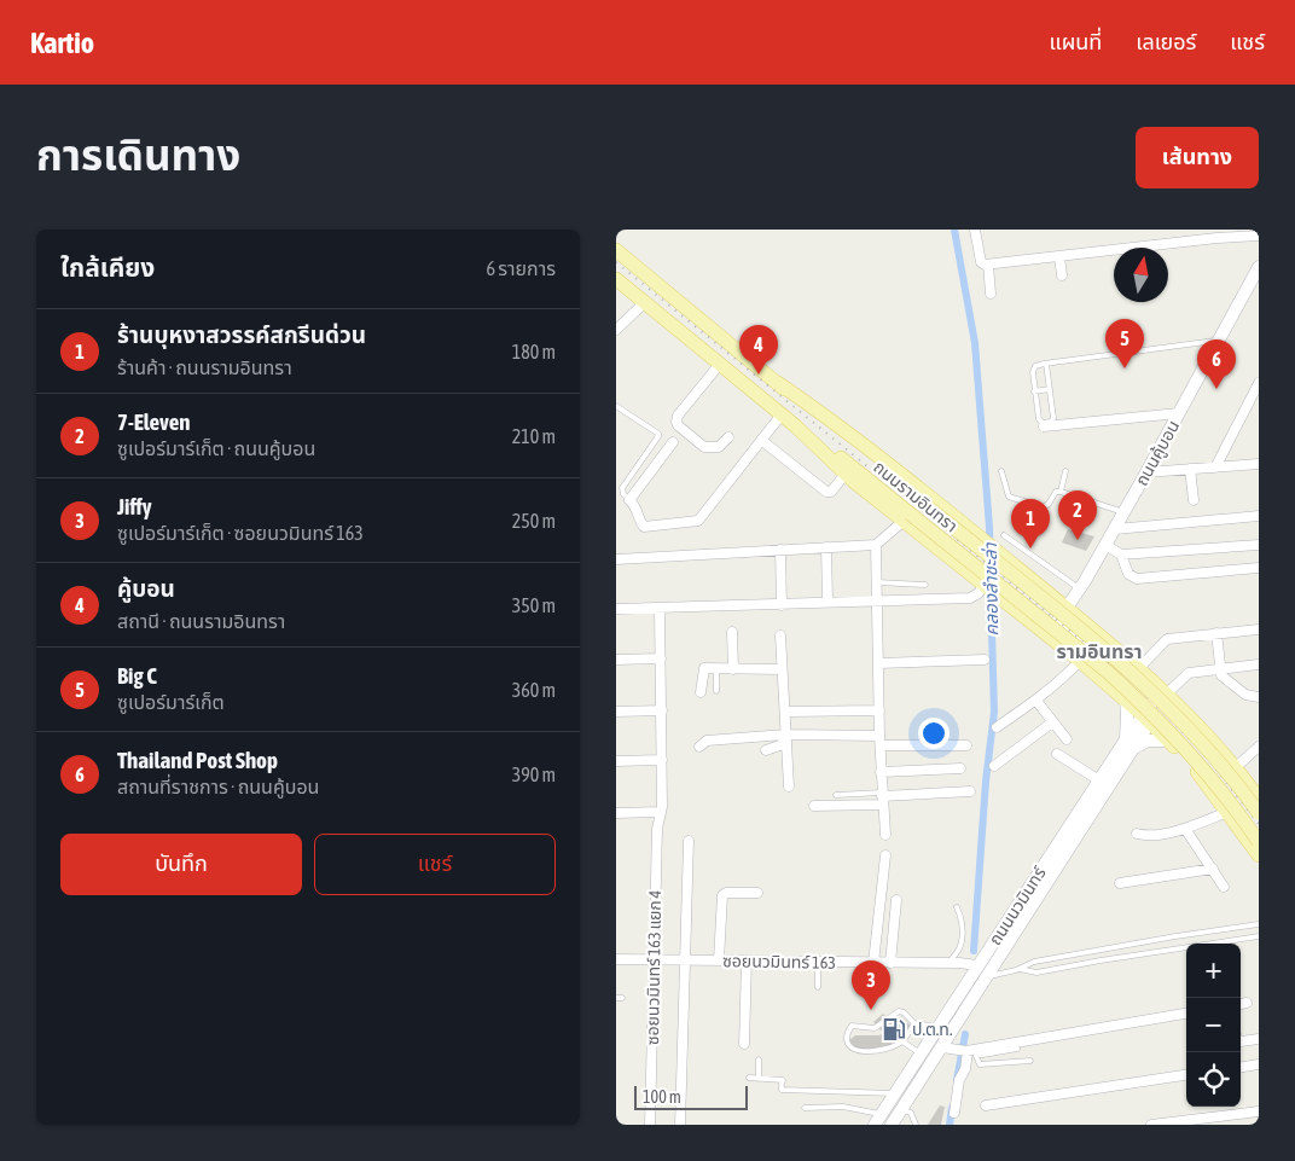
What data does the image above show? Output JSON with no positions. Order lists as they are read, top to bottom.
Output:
{
  "streets": {
    "main road": ["ถนนคู้บอน", "ถนนรามอินทรา", "ถนนนวมินทร์"],
    "street": ["ซอยนวมินทร์ 163", "ซอยนวมินทร์ 163 แยก 4"]
  },
  "crossings": [
    ["ถนนคู้บอน", "ถนนรามอินทรา"],
    ["ถนนรามอินทรา", "ถนนนวมินทร์"],
    ["ถนนนวมินทร์", "ซอยนวมินทร์ 163"],
    ["ซอยนวมินทร์ 163", "ซอยนวมินทร์ 163 แยก 4"]
  ],
  "districts": ["รามอินทรา"],
  "water": ["คลองลำชะล่า"],
  "places": {
    "fuel station": ["ป.ต.ท."]
  },
  "scale_bar": "100 m",
  "north": "top",
  "page": {
    "header": "Kartio",
    "nav": ["แผนที่", "เลเยอร์", "แชร์"],
    "title": "การเดินทาง",
    "buttons": [
      "เส้นทาง",
      ["บันทึก", "แชร์"]
    ],
    "heading": ["ใกล้เคียง", "6 รายการ"],
    "list": [
      {
        "mark": "1",
        "name": "ร้านบุหงาสวรรค์สกรีนด่วน",
        "note": "ร้านค้า · ถนนรามอินทรา",
        "value": "180 m"
      },
      {
        "mark": "2",
        "name": "7-Eleven",
        "note": "ซูเปอร์มาร์เก็ต · ถนนคู้บอน",
        "value": "210 m"
      },
      {
        "mark": "3",
        "name": "Jiffy",
        "note": "ซูเปอร์มาร์เก็ต · ซอยนวมินทร์ 163",
        "value": "250 m"
      },
      {
        "mark": "4",
        "name": "คู้บอน",
        "note": "สถานี · ถนนรามอินทรา",
        "value": "350 m"
      },
      {
        "mark": "5",
        "name": "Big C",
        "note": "ซูเปอร์มาร์เก็ต",
        "value": "360 m"
      },
      {
        "mark": "6",
        "name": "Thailand Post Shop",
        "note": "สถานที่ราชการ · ถนนคู้บอน",
        "value": "390 m"
      }
    ],
    "pins": [
      "5",
      "4",
      "6",
      "2",
      "1",
      "3"
    ],
    "map_buttons": ["+", "−"],
    "scale": "100 m"
  }
}
